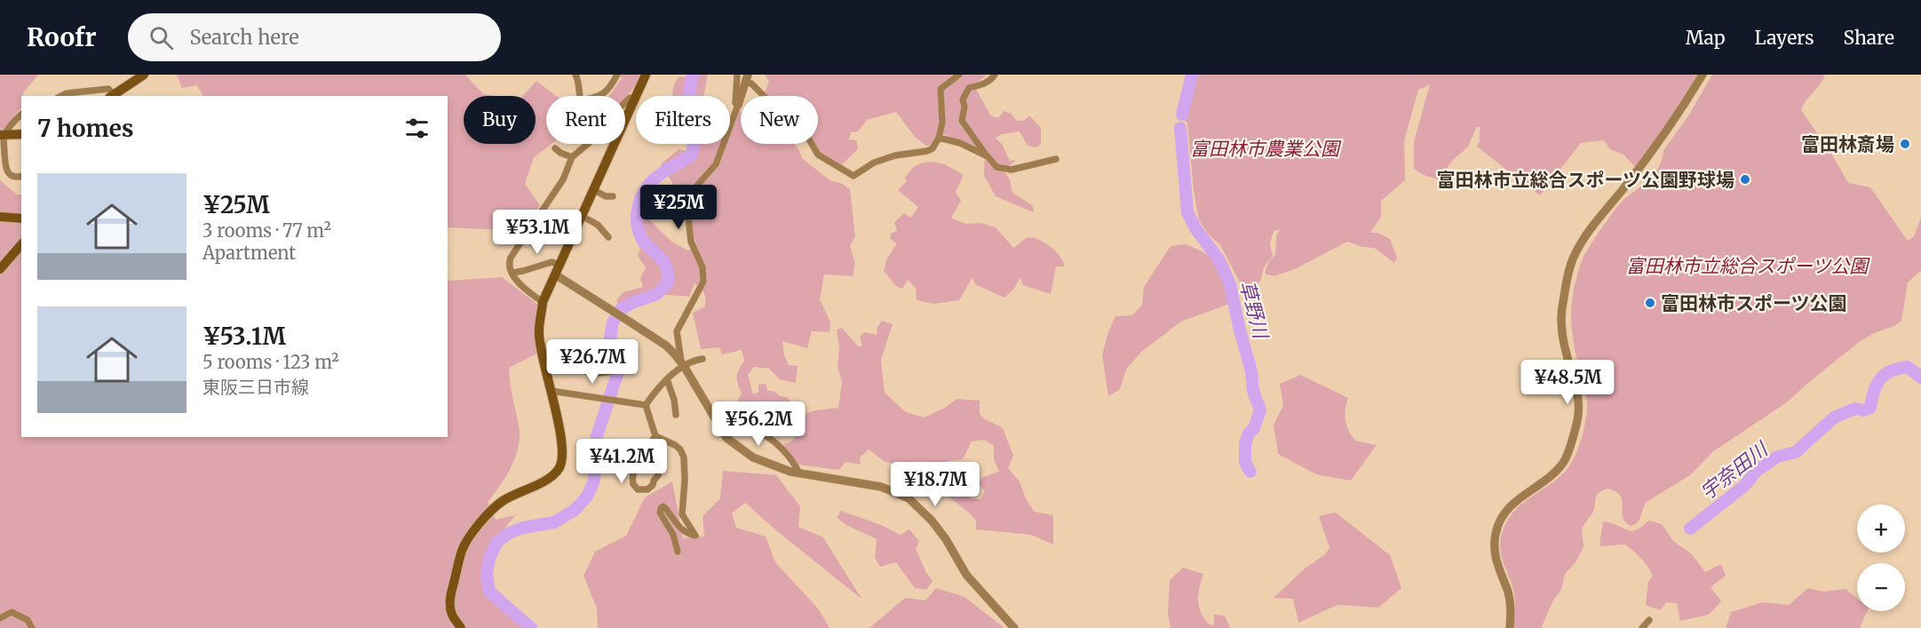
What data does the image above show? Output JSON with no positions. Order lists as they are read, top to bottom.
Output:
{
  "water": ["草野川", "宇奈田川"],
  "parks": ["富田林市農業公園", "富田林市立総合スポーツ公園"],
  "places": ["富田林斎場", "富田林市立総合スポーツ公園野球場", "富田林市スポーツ公園"],
  "page": {
    "header": "Roofr",
    "search": "Search here",
    "nav": ["Map", "Layers", "Share"],
    "chip": [
      "Buy",
      "Rent",
      "Filters",
      "New"
    ],
    "heading": "7 homes",
    "list": [
      {
        "name": "¥25M",
        "note": "3 rooms · 77 m² · Apartment"
      },
      {
        "name": "¥53.1M",
        "note": "5 rooms · 123 m² · 東阪三日市線"
      }
    ],
    "price": [
      "¥25M",
      "¥53.1M",
      "¥26.7M",
      "¥48.5M",
      "¥56.2M",
      "¥41.2M",
      "¥18.7M"
    ],
    "map_buttons": ["+", "−"]
  }
}
